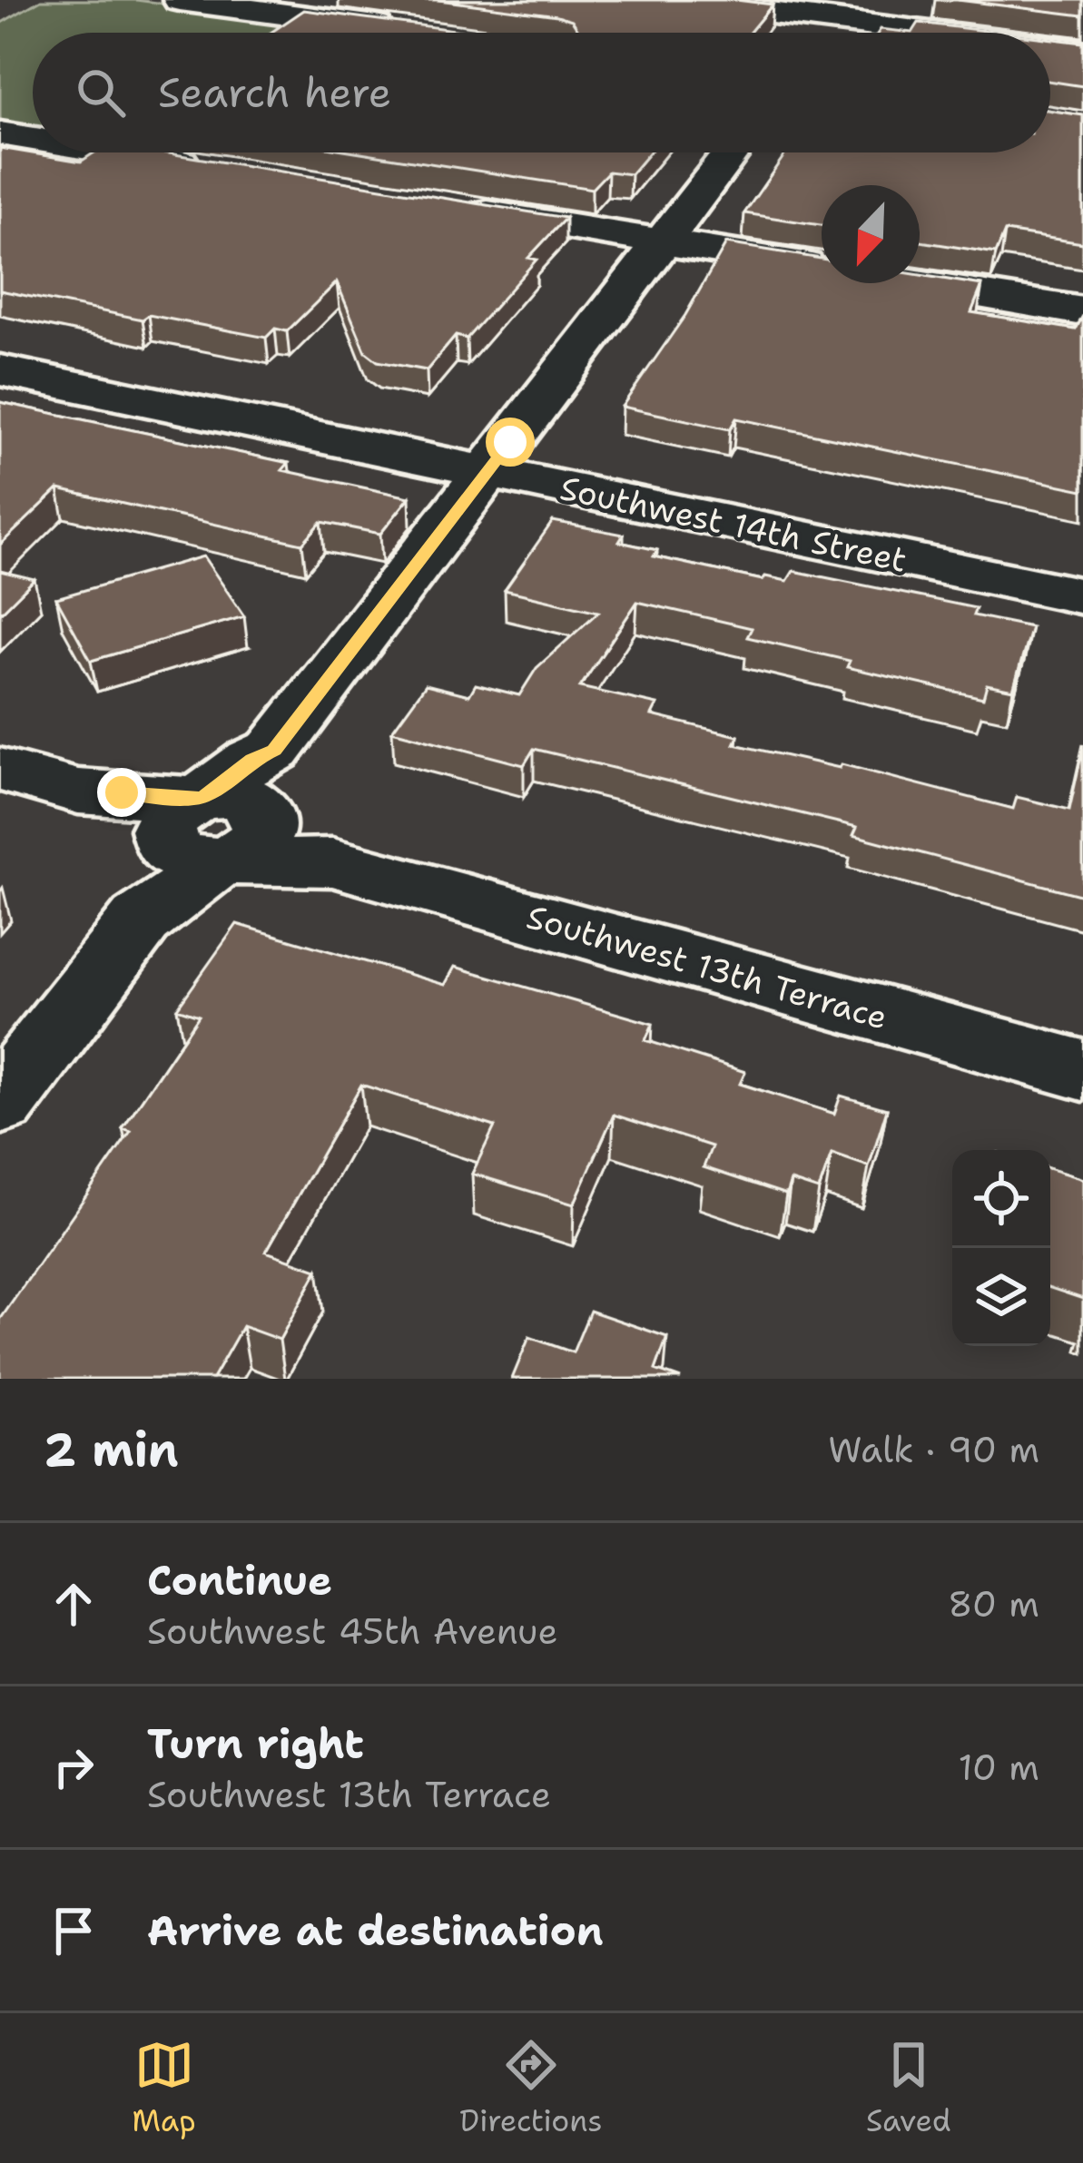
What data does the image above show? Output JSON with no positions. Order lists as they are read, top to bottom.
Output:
{
  "streets": {
    "street": ["Southwest 14th Street", "Southwest 13th Terrace"]
  },
  "north": "bottom left",
  "page": {
    "search": "Search here",
    "heading": ["2 min", "Walk · 90 m"],
    "list": [
      ["Continue", "Southwest 45th Avenue", "80 m"],
      ["Turn right", "Southwest 13th Terrace", "10 m"],
      "Arrive at destination"
    ],
    "nav": ["Map", "Directions", "Saved"]
  }
}
